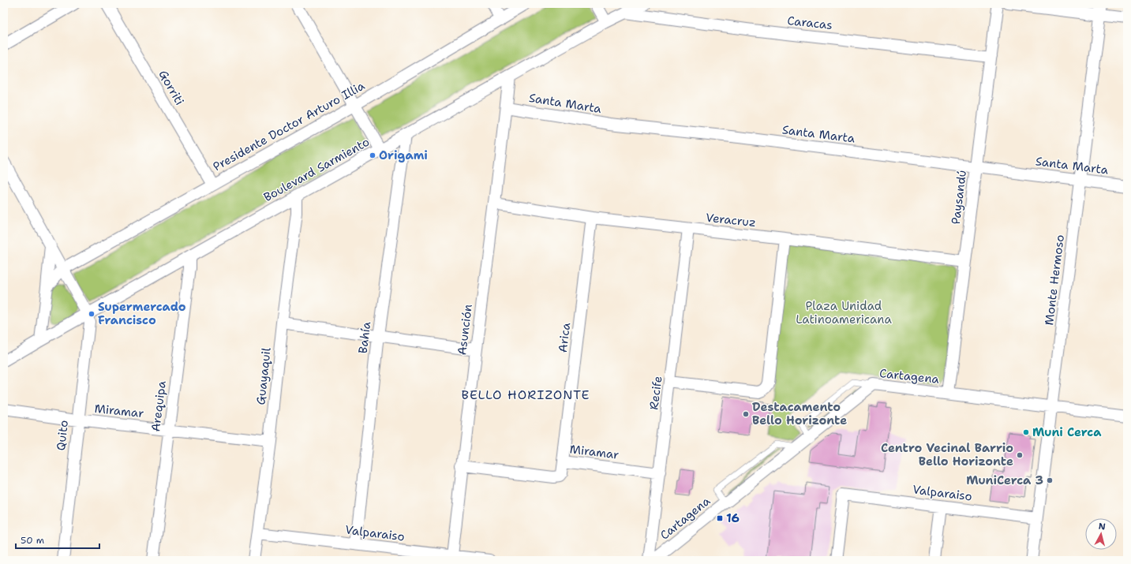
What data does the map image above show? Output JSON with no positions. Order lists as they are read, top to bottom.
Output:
{
  "streets": {
    "street": [
      "Caracas",
      "Gorriti",
      "Santa Marta",
      "Presidente Doctor Arturo Illia",
      "Boulevard Sarmiento",
      "Paysandú",
      "Veracruz",
      "Monte Hermoso",
      "Asunción",
      "Bahía",
      "Arica",
      "Guayaquil",
      "Cartagena",
      "Recife",
      "Arequipa",
      "Miramar",
      "Quito",
      "Valparaiso"
    ]
  },
  "crossings": [
    ["Caracas", "Boulevard Sarmiento"],
    ["Caracas", "Paysandú"],
    ["Gorriti", "Presidente Doctor Arturo Illia"],
    ["Santa Marta", "Paysandú"],
    ["Santa Marta", "Monte Hermoso"],
    ["Santa Marta", "Asunción"],
    ["Boulevard Sarmiento", "Asunción"],
    ["Boulevard Sarmiento", "Bahía"],
    ["Boulevard Sarmiento", "Guayaquil"],
    ["Boulevard Sarmiento", "Arequipa"],
    ["Boulevard Sarmiento", "Quito"],
    ["Paysandú", "Veracruz"],
    ["Paysandú", "Cartagena"],
    ["Veracruz", "Asunción"],
    ["Veracruz", "Arica"],
    ["Veracruz", "Recife"],
    ["Monte Hermoso", "Cartagena"],
    ["Monte Hermoso", "Valparaiso"],
    ["Asunción", "Miramar"],
    ["Asunción", "Valparaiso"],
    ["Bahía", "Valparaiso"],
    ["Arica", "Miramar"],
    ["Guayaquil", "Miramar"],
    ["Guayaquil", "Valparaiso"],
    ["Recife", "Miramar"],
    ["Arequipa", "Miramar"],
    ["Miramar", "Quito"]
  ],
  "districts": ["BELLO HORIZONTE"],
  "parks": ["Plaza Unidad Latinoamericana"],
  "places": {
    "other": [
      "Origami",
      "Supermercado Francisco",
      "Destacamento Bello Horizonte",
      "Muni Cerca",
      "Centro Vecinal Barrio Bello Horizonte",
      "MuniCerca 3"
    ],
    "transit": ["16"]
  },
  "scale_bar": "50 m",
  "north": "top"
}
